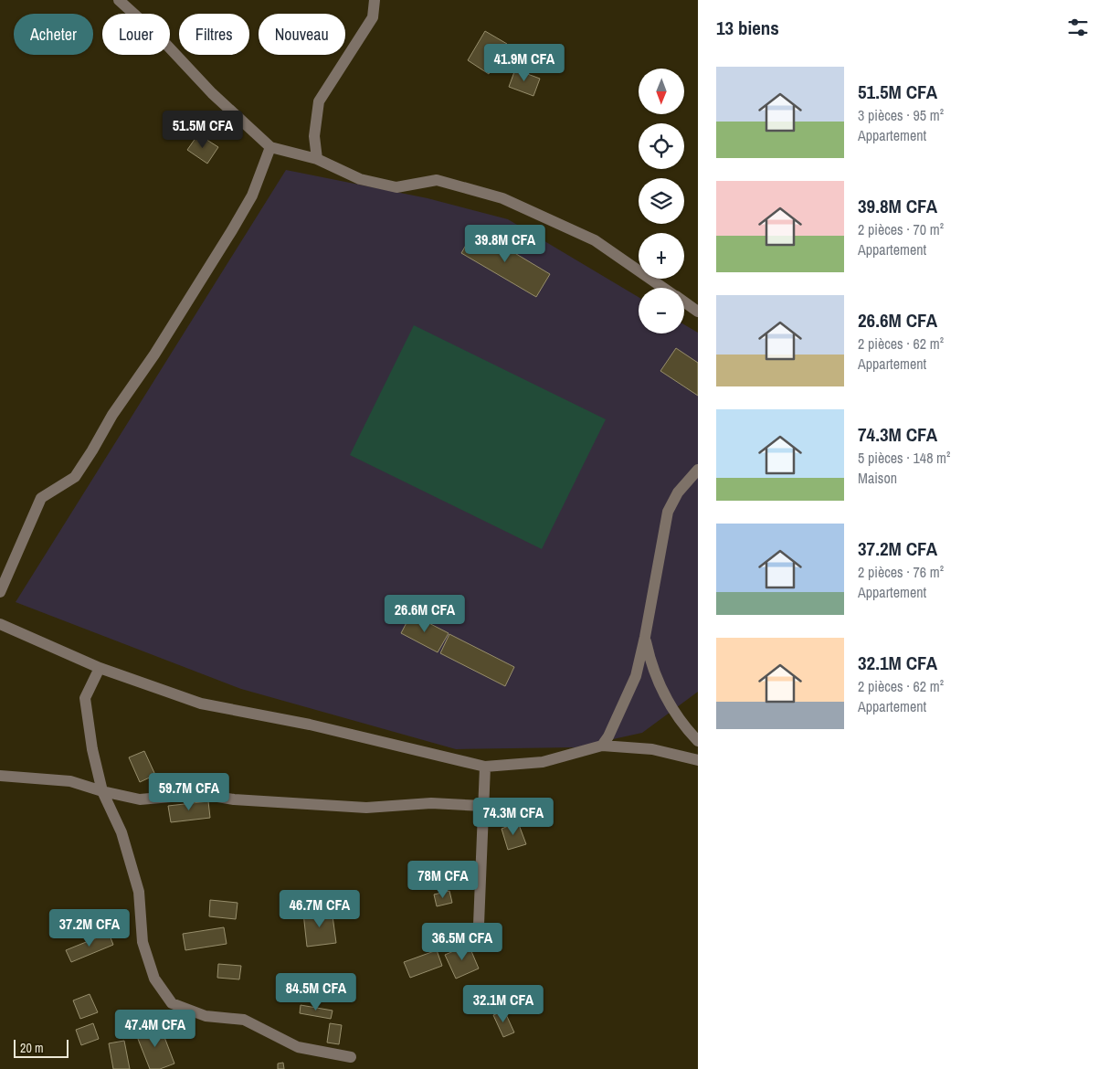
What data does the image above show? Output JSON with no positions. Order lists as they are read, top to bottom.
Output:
{
  "scale_bar": "20 m",
  "north": "bottom",
  "page": {
    "heading": "13 biens",
    "chip": [
      "Acheter",
      "Louer",
      "Filtres",
      "Nouveau"
    ],
    "price": [
      "41.9M CFA",
      "51.5M CFA",
      "39.8M CFA",
      "26.6M CFA",
      "59.7M CFA",
      "74.3M CFA",
      "78M CFA",
      "46.7M CFA",
      "37.2M CFA",
      "36.5M CFA",
      "84.5M CFA",
      "32.1M CFA",
      "47.4M CFA"
    ],
    "list": [
      {
        "name": "51.5M CFA",
        "note": "3 pièces · 95 m² · Appartement"
      },
      {
        "name": "39.8M CFA",
        "note": "2 pièces · 70 m² · Appartement"
      },
      {
        "name": "26.6M CFA",
        "note": "2 pièces · 62 m² · Appartement"
      },
      {
        "name": "74.3M CFA",
        "note": "5 pièces · 148 m² · Maison"
      },
      {
        "name": "37.2M CFA",
        "note": "2 pièces · 76 m² · Appartement"
      },
      {
        "name": "32.1M CFA",
        "note": "2 pièces · 62 m² · Appartement"
      }
    ],
    "map_buttons": ["+", "−"],
    "scale": "20 m"
  }
}
